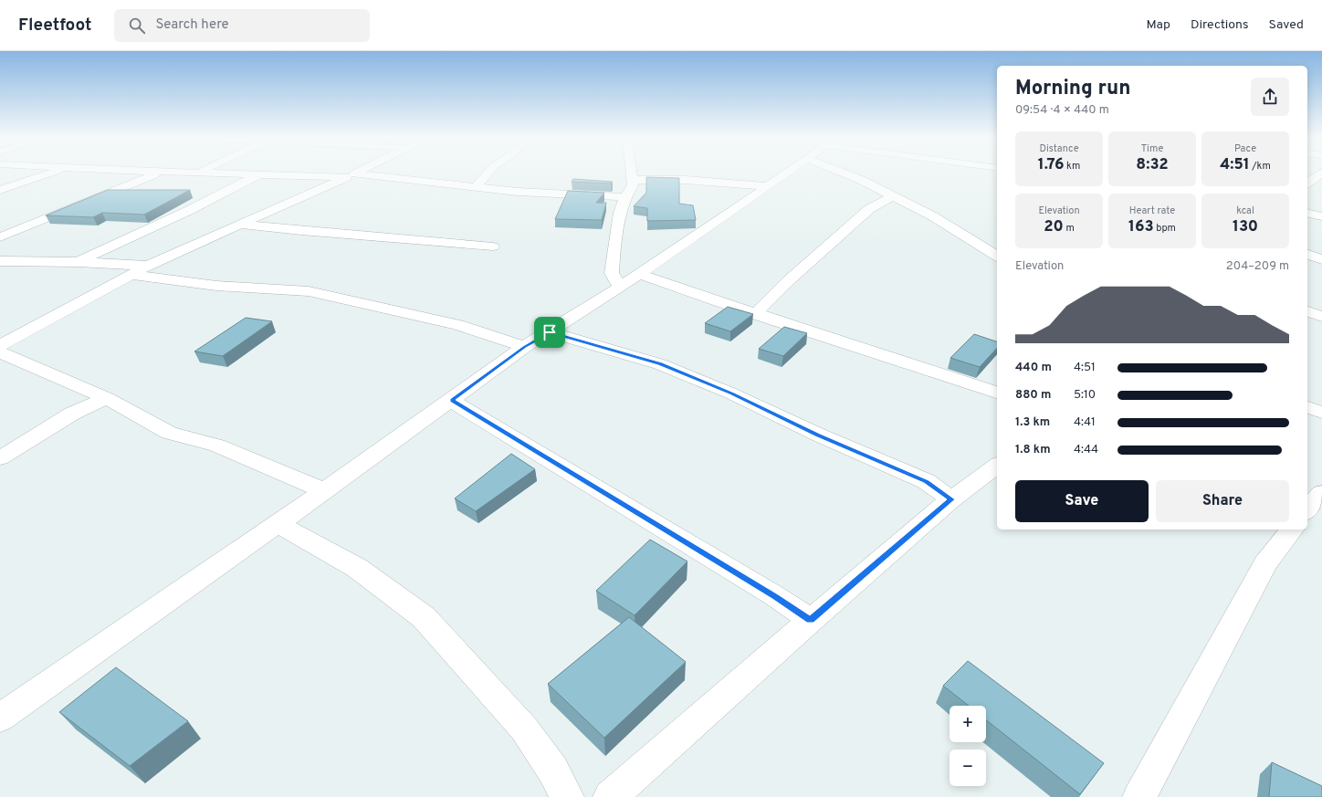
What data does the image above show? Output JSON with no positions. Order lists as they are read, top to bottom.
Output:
{
  "page": {
    "header": "Fleetfoot",
    "search": "Search here",
    "nav": ["Map", "Directions", "Saved"],
    "heading": ["Morning run", "09:54 · 4 × 440 m"],
    "stats": [
      ["Distance", "1.76 km"],
      ["Time", "8:32"],
      ["Pace", "4:51 /km"],
      ["Elevation", "20 m"],
      ["Heart rate", "163 bpm"],
      ["kcal", "130"]
    ],
    "chart": ["Elevation", "204–209 m"],
    "list": [
      {
        "name": "440 m",
        "note": "4:51"
      },
      {
        "name": "880 m",
        "note": "5:10"
      },
      {
        "name": "1.3 km",
        "note": "4:41"
      },
      {
        "name": "1.8 km",
        "note": "4:44"
      }
    ],
    "buttons": ["Save", "Share"],
    "map_buttons": ["+", "−"]
  }
}
